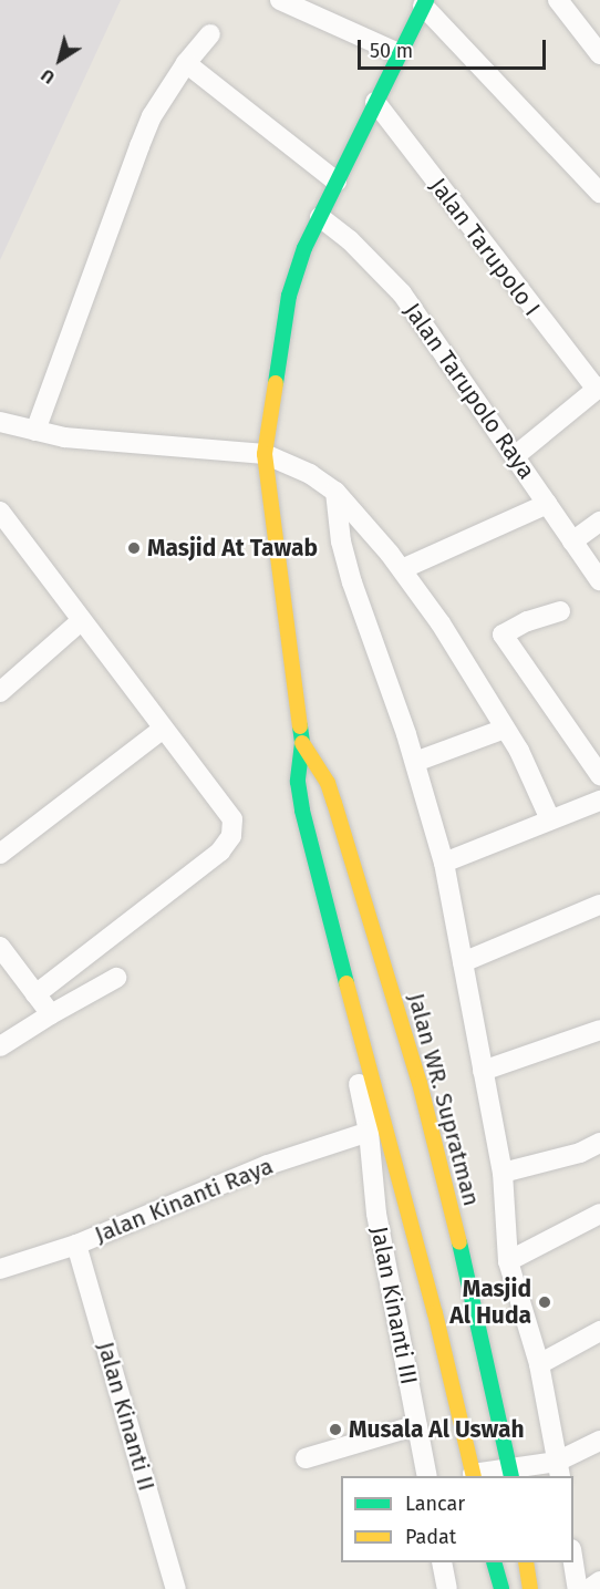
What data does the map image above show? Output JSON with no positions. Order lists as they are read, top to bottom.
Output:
{
  "streets": {
    "main road": ["Jalan WR. Supratman"],
    "street": [
      "Jalan Tarupolo I",
      "Jalan Tarupolo Raya",
      "Jalan Kinanti Raya",
      "Jalan Kinanti III",
      "Jalan Kinanti II"
    ]
  },
  "crossings": [
    ["Jalan Tarupolo I", "Jalan WR. Supratman"],
    ["Jalan Tarupolo Raya", "Jalan WR. Supratman"],
    ["Jalan WR. Supratman", "Jalan Kinanti III"],
    ["Jalan Kinanti Raya", "Jalan Kinanti III"],
    ["Jalan Kinanti Raya", "Jalan Kinanti II"]
  ],
  "places": ["Masjid At Tawab", "Masjid Al Huda", "Musala Al Uswah"],
  "legend": ["Lancar", "Padat"],
  "scale_bar": "50 m",
  "north": "bottom left"
}
